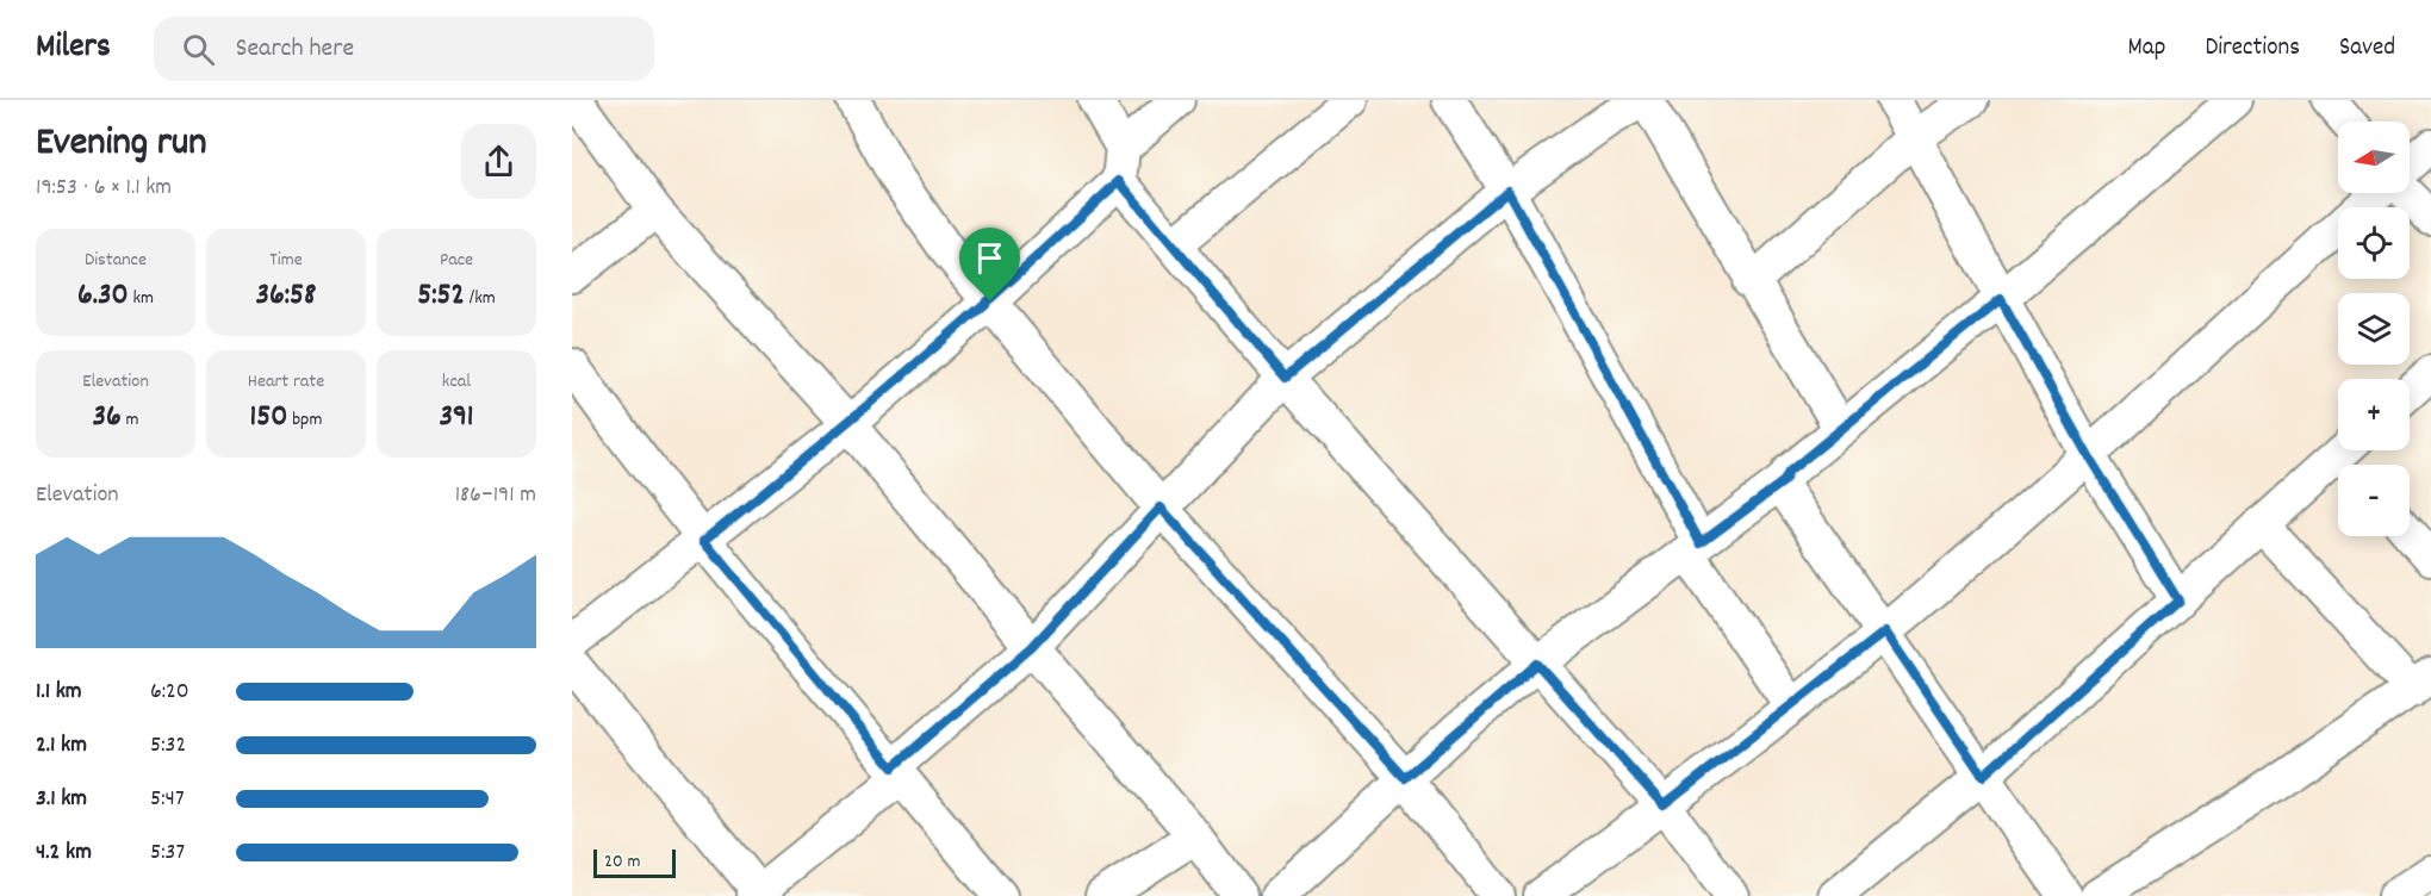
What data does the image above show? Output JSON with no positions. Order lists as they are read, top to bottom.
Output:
{
  "scale_bar": "20 m",
  "north": "left",
  "page": {
    "header": "Milers",
    "search": "Search here",
    "nav": ["Map", "Directions", "Saved"],
    "heading": ["Evening run", "19:53 · 6 × 1.1 km"],
    "map_buttons": ["+", "−"],
    "stats": [
      ["Distance", "6.30 km"],
      ["Time", "36:58"],
      ["Pace", "5:52 /km"],
      ["Elevation", "36 m"],
      ["Heart rate", "150 bpm"],
      ["kcal", "391"]
    ],
    "chart": ["Elevation", "186–191 m"],
    "list": [
      {
        "name": "1.1 km",
        "note": "6:20"
      },
      {
        "name": "2.1 km",
        "note": "5:32"
      },
      {
        "name": "3.1 km",
        "note": "5:47"
      },
      {
        "name": "4.2 km",
        "note": "5:37"
      }
    ],
    "scale": "20 m"
  }
}
